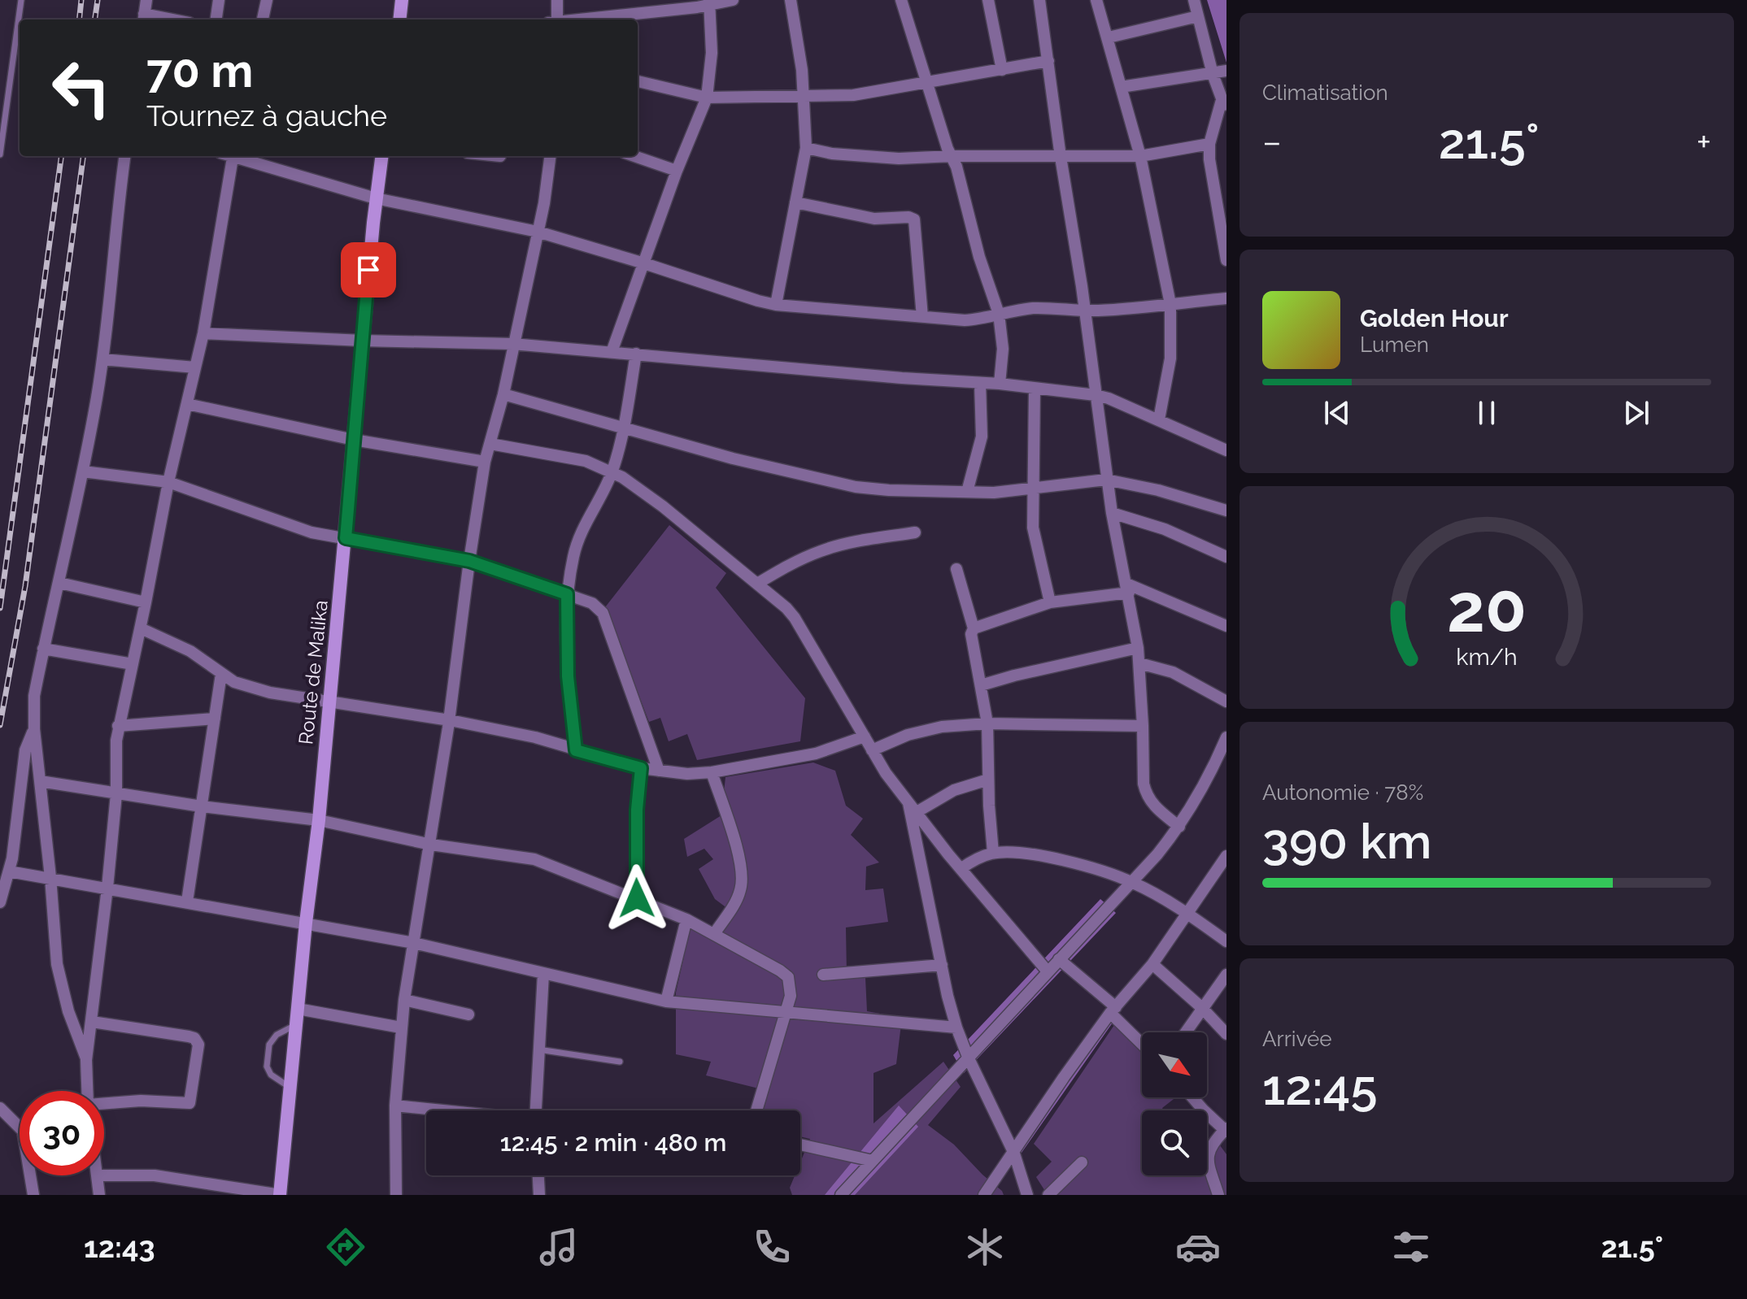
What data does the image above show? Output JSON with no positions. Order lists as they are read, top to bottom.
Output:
{
  "streets": {
    "main road": ["Route de Malika"]
  },
  "north": "bottom right",
  "page": {
    "tile": [
      "Climatisation",
      ["Autonomie · 78%", "390 km"],
      ["Arrivée", "12:45"]
    ],
    "turn": ["70 m", "Tournez à gauche"],
    "heat": ["−", "21.5°", "+"],
    "song": ["Golden Hour", "Lumen"],
    "limit": "30",
    "trip": "12:45 · 2 min · 480 m",
    "tabs": ["12:43", "21.5°"],
    "gauge": ["20", "km/h"]
  }
}
